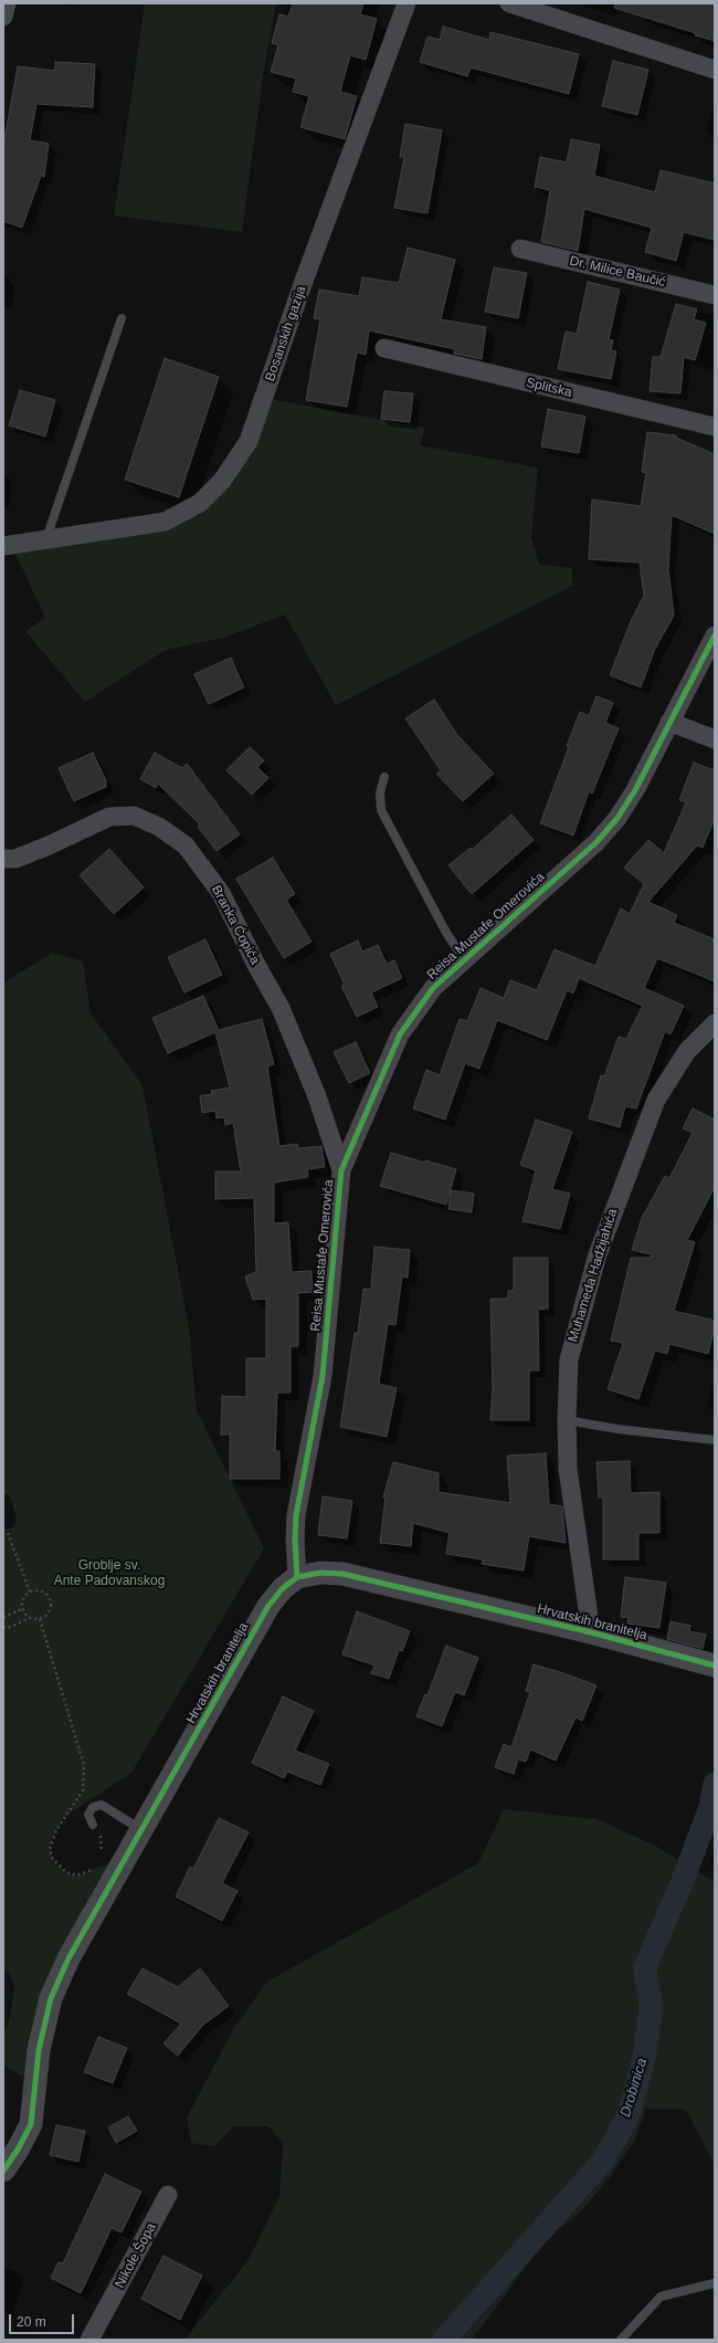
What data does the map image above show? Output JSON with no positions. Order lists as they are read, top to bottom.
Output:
{
  "streets": {
    "street": [
      "Dr. Milice Baučić",
      "Bosanskih gazija",
      "Splitska",
      "Branka Ćopića",
      "Reisa Mustafe Omerovića",
      "Muhameda Hadžijahića",
      "Hrvatskih branitelja",
      "Nikole Šopa"
    ]
  },
  "crossings": [
    ["Branka Ćopića", "Reisa Mustafe Omerovića"],
    ["Reisa Mustafe Omerovića", "Hrvatskih branitelja"],
    ["Muhameda Hadžijahića", "Hrvatskih branitelja"]
  ],
  "water": ["Drobinica"],
  "parks": ["Groblje sv. Ante Padovanskog"],
  "scale_bar": "20 m"
}
